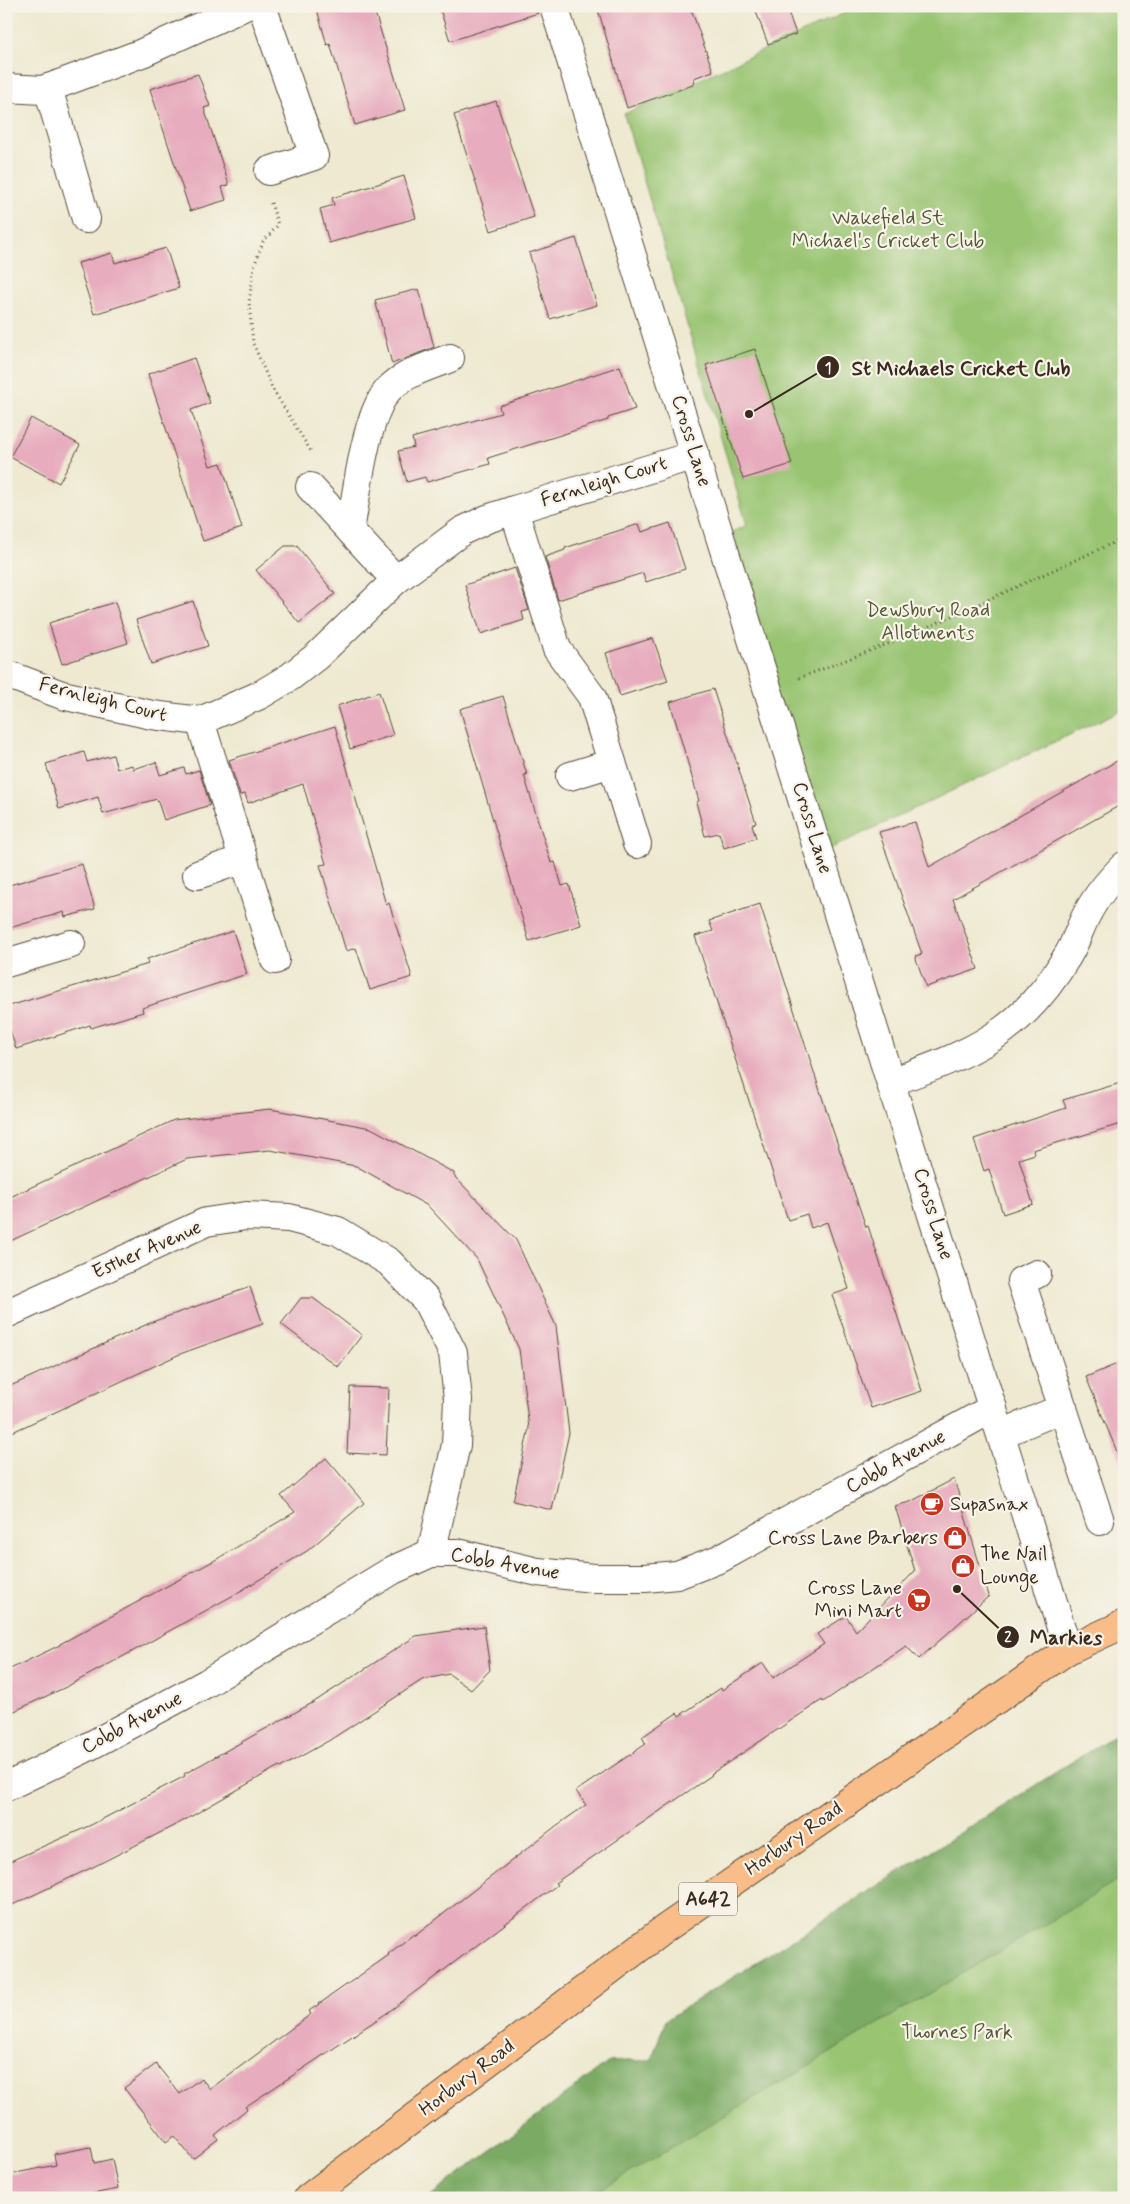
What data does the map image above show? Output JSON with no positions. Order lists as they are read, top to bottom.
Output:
{
  "streets": {
    "highway": ["Horbury Road", "A642"],
    "street": [
      "Cross Lane",
      "Fernleigh Court",
      "Esther Avenue",
      "Cobb Avenue"
    ]
  },
  "crossings": [
    ["Cross Lane", "Fernleigh Court"],
    ["Cross Lane", "Cobb Avenue"],
    ["Cross Lane", "Horbury Road"],
    ["Esther Avenue", "Cobb Avenue"]
  ],
  "parks": ["Wakefield St Michael's Cricket Club", "Dewsbury Road Allotments", "Thornes Park"],
  "places": {
    "other": ["St Michaels Cricket Club", "Markies"],
    "cafe": ["Supasnax"],
    "shop": ["Cross Lane Barbers", "The Nail Lounge"],
    "supermarket": ["Cross Lane Mini Mart"]
  }
}
